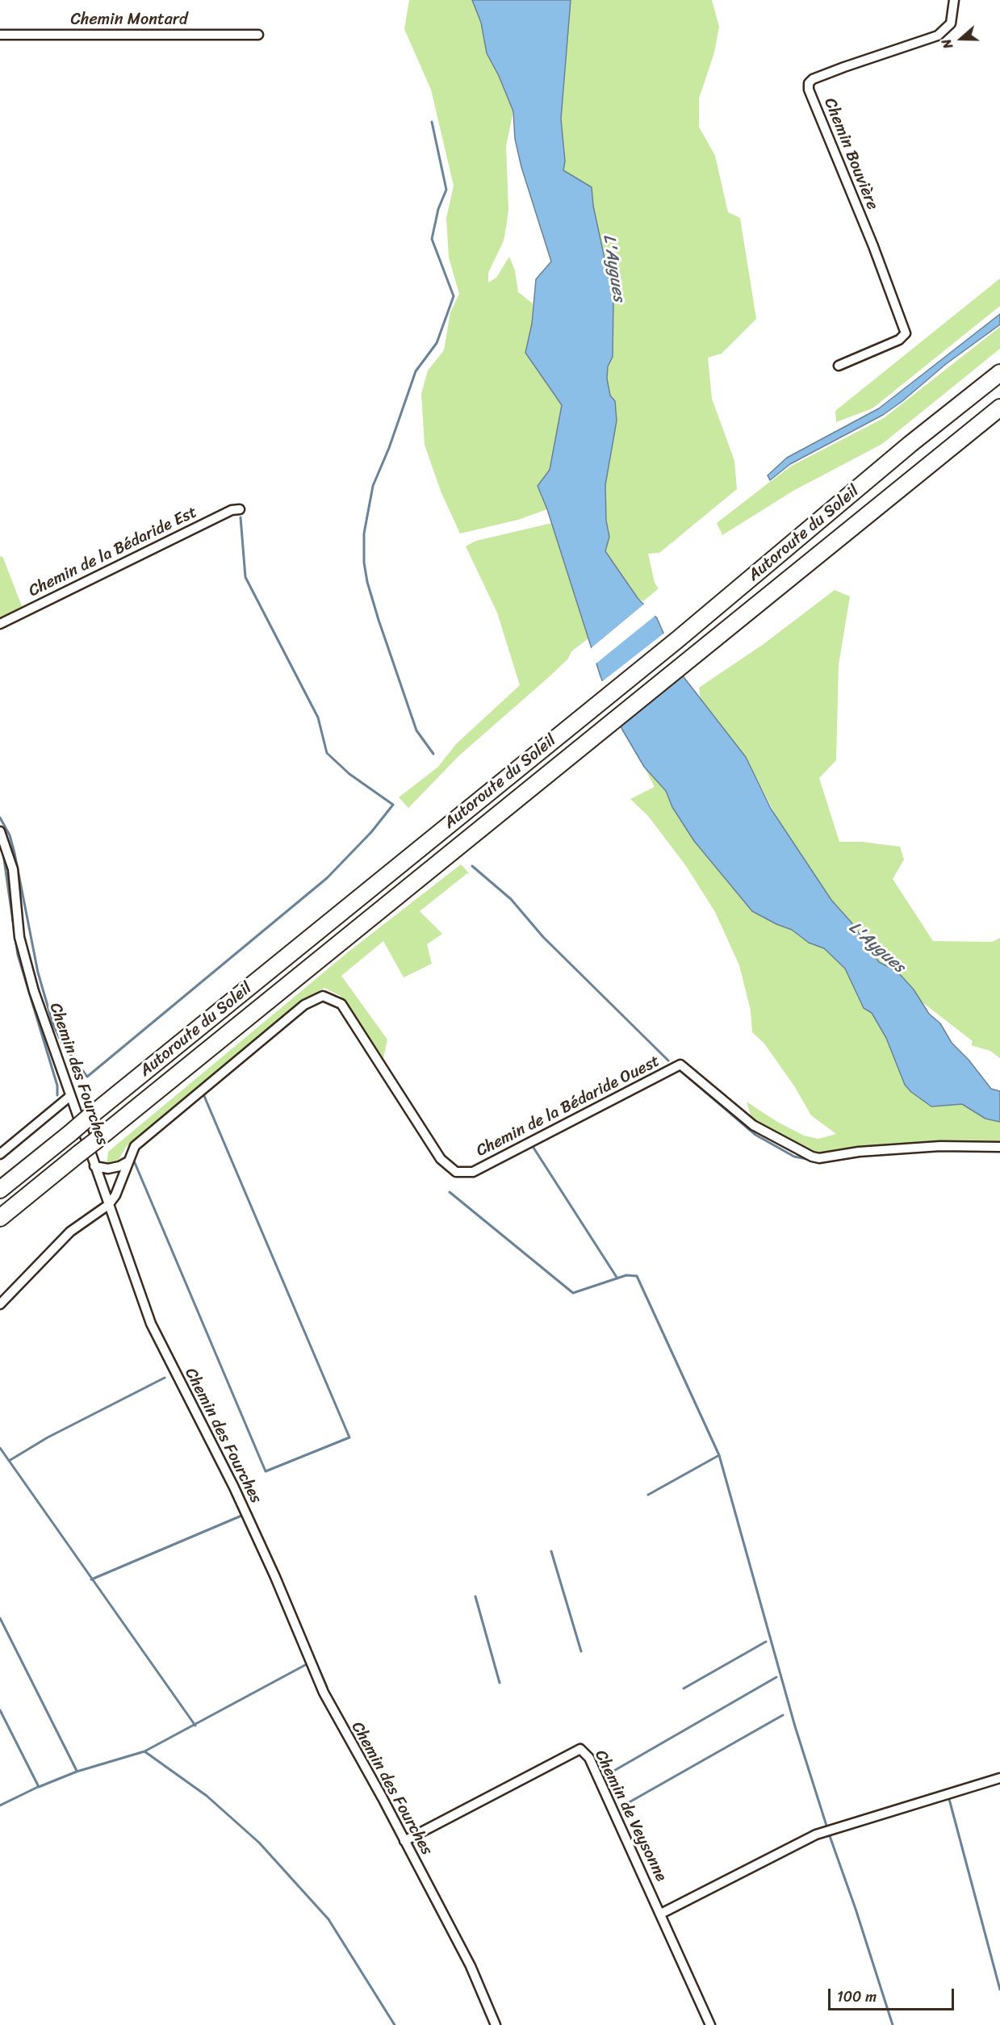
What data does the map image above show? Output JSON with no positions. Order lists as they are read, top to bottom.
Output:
{
  "streets": {
    "highway": ["Autoroute du Soleil"],
    "street": [
      "Chemin Montard",
      "Chemin Bouvière",
      "Chemin de la Bédaride Est",
      "Chemin des Fourches",
      "Chemin de la Bédaride Ouest",
      "Chemin de Veysonne"
    ]
  },
  "crossings": [
    ["Chemin des Fourches", "Chemin de la Bédaride Ouest"],
    ["Chemin des Fourches", "Chemin de Veysonne"]
  ],
  "water": ["L'Aygues"],
  "scale_bar": "100 m",
  "north": "left"
}
